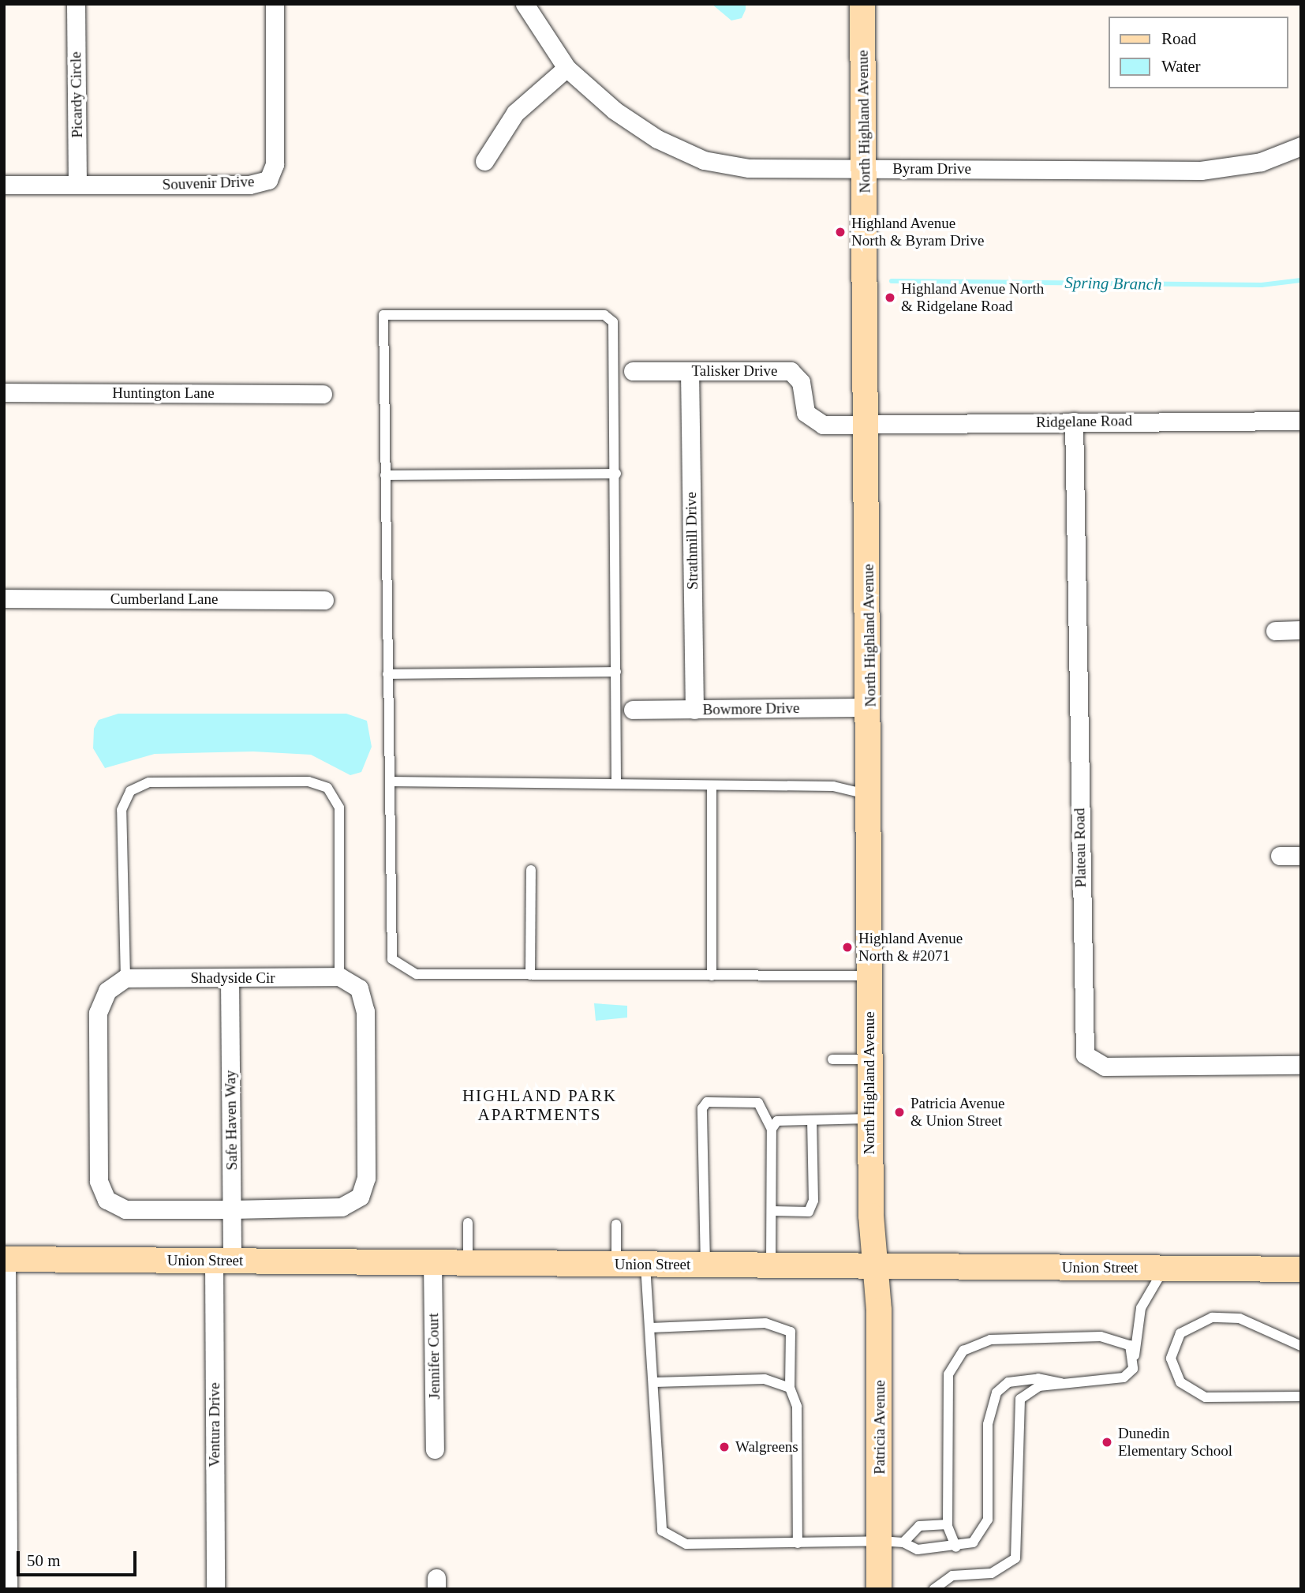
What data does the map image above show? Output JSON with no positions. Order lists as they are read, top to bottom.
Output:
{
  "streets": {
    "street": [
      "Picardy Circle",
      "North Highland Avenue",
      "Byram Drive",
      "Souvenir Drive",
      "Talisker Drive",
      "Huntington Lane",
      "Ridgelane Road",
      "Strathmill Drive",
      "Cumberland Lane",
      "Bowmore Drive",
      "Plateau Road",
      "Shadyside Cir",
      "Safe Haven Way",
      "Union Street",
      "Jennifer Court",
      "Ventura Drive",
      "Patricia Avenue"
    ]
  },
  "crossings": [
    ["Picardy Circle", "Souvenir Drive"],
    ["North Highland Avenue", "Byram Drive"],
    ["North Highland Avenue", "Talisker Drive"],
    ["North Highland Avenue", "Ridgelane Road"],
    ["North Highland Avenue", "Bowmore Drive"],
    ["North Highland Avenue", "Union Street"],
    ["North Highland Avenue", "Patricia Avenue"],
    ["Talisker Drive", "Ridgelane Road"],
    ["Talisker Drive", "Strathmill Drive"],
    ["Ridgelane Road", "Plateau Road"],
    ["Strathmill Drive", "Bowmore Drive"],
    ["Shadyside Cir", "Safe Haven Way"],
    ["Safe Haven Way", "Union Street"],
    ["Safe Haven Way", "Ventura Drive"],
    ["Union Street", "Jennifer Court"],
    ["Union Street", "Ventura Drive"],
    ["Union Street", "Patricia Avenue"]
  ],
  "districts": ["HIGHLAND PARK APARTMENTS"],
  "water": ["Spring Branch"],
  "places": [
    "Highland Avenue North & Byram Drive",
    "Highland Avenue North & Ridgelane Road",
    "Highland Avenue North & #2071",
    "Patricia Avenue & Union Street",
    "Dunedin Elementary School",
    "Walgreens"
  ],
  "legend": ["Road", "Water"],
  "scale_bar": "50 m"
}
